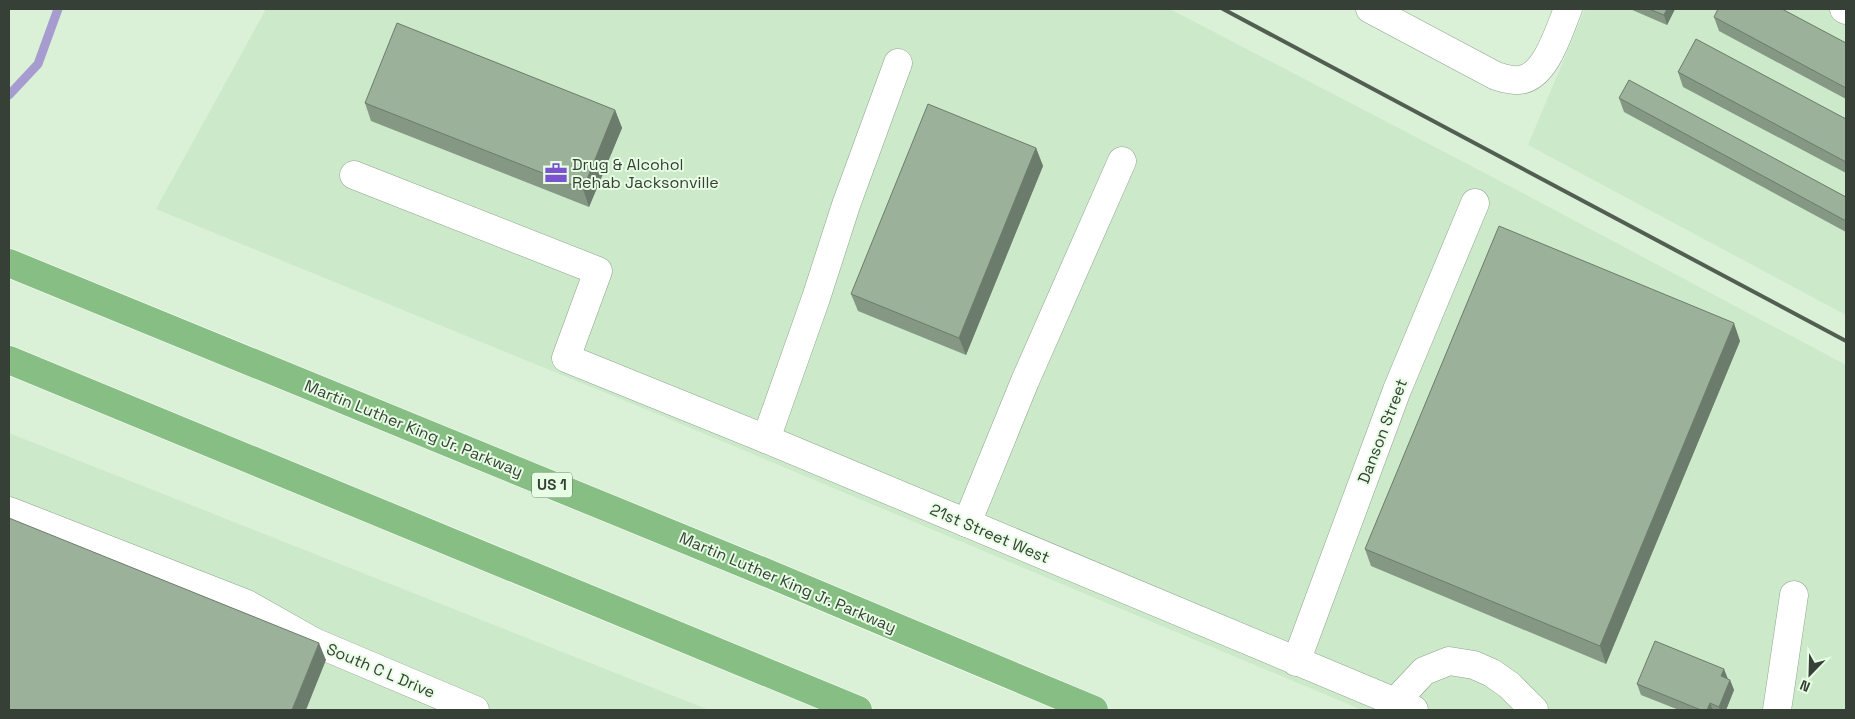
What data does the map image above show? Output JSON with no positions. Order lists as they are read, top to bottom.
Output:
{
  "streets": {
    "highway": ["Martin Luther King Jr. Parkway", "US 1"],
    "street": ["Danson Street", "21st Street West", "South C L Drive"]
  },
  "crossings": [
    ["Danson Street", "21st Street West"]
  ],
  "places": {
    "office": ["Drug & Alcohol Rehab Jacksonville"]
  },
  "north": "bottom left"
}
